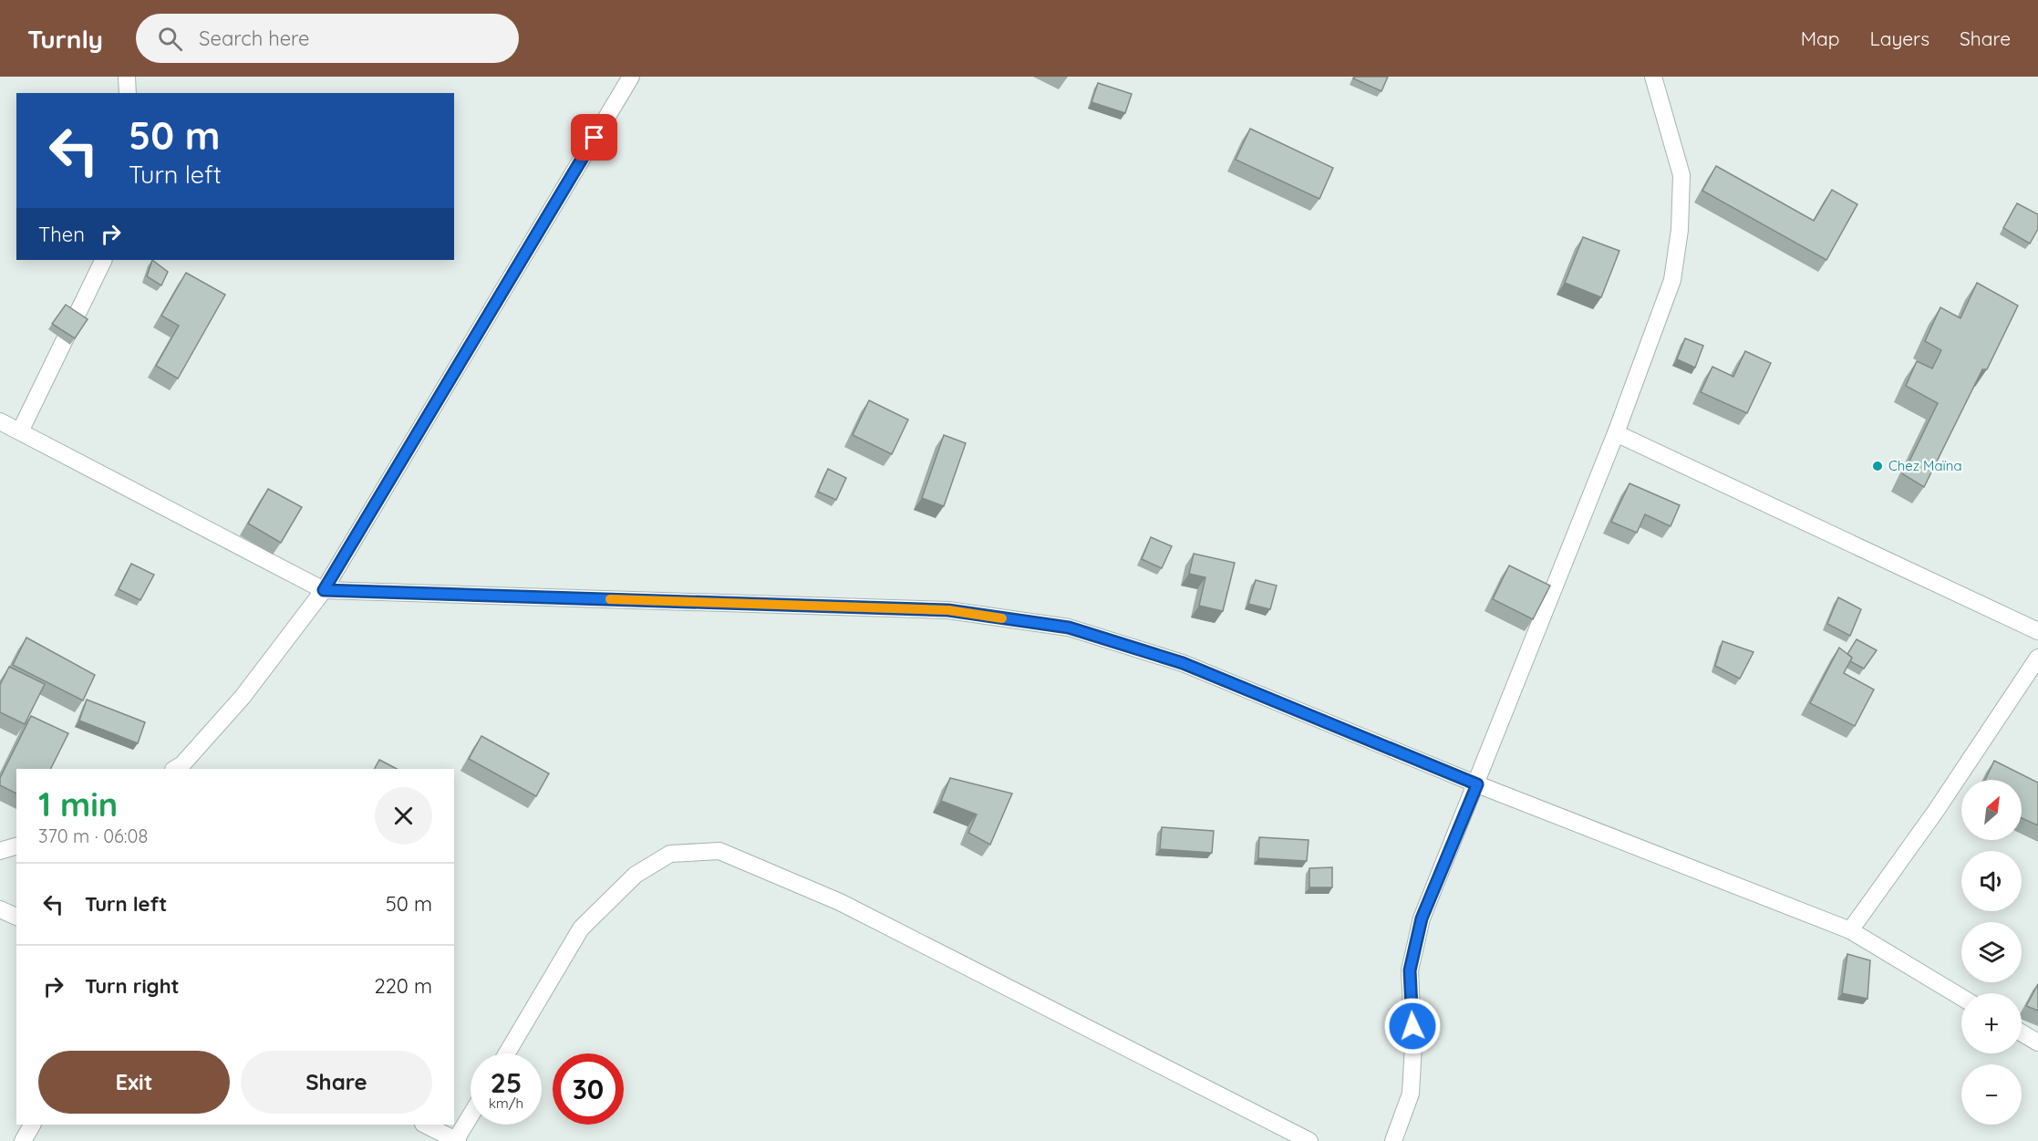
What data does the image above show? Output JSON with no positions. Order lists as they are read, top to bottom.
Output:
{
  "places": ["Chez Maïna"],
  "north": "top right",
  "page": {
    "header": "Turnly",
    "search": "Search here",
    "nav": ["Map", "Layers", "Share"],
    "turn": ["50 m", "Turn left"],
    "then": "Then",
    "heading": ["1 min", "370 m · 06:08"],
    "map_buttons": ["+", "−"],
    "list": [
      {
        "name": "Turn left",
        "value": "50 m"
      },
      {
        "name": "Turn right",
        "value": "220 m"
      }
    ],
    "buttons": ["Exit", "Share"],
    "speed": "25 km/h",
    "limit": "30"
  }
}
